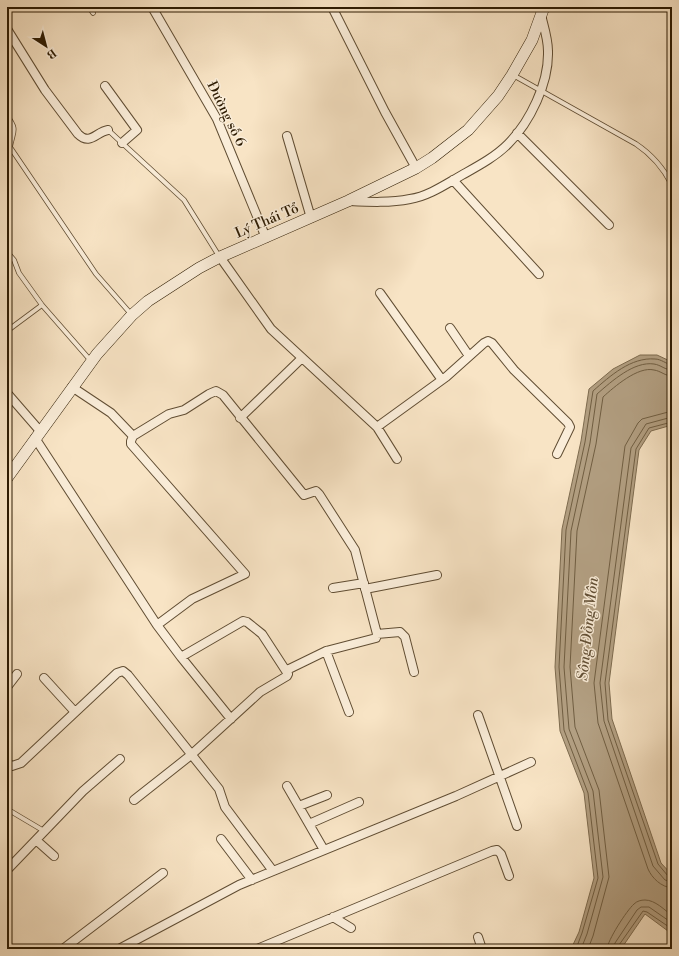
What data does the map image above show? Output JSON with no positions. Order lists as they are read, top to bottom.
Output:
{
  "streets": {
    "main road": ["Lý Thái Tổ"],
    "street": ["Đường số 6"]
  },
  "crossings": [
    ["Đường số 6", "Lý Thái Tổ"]
  ],
  "water": ["Sông Đồng Môn"],
  "north": "bottom right"
}
